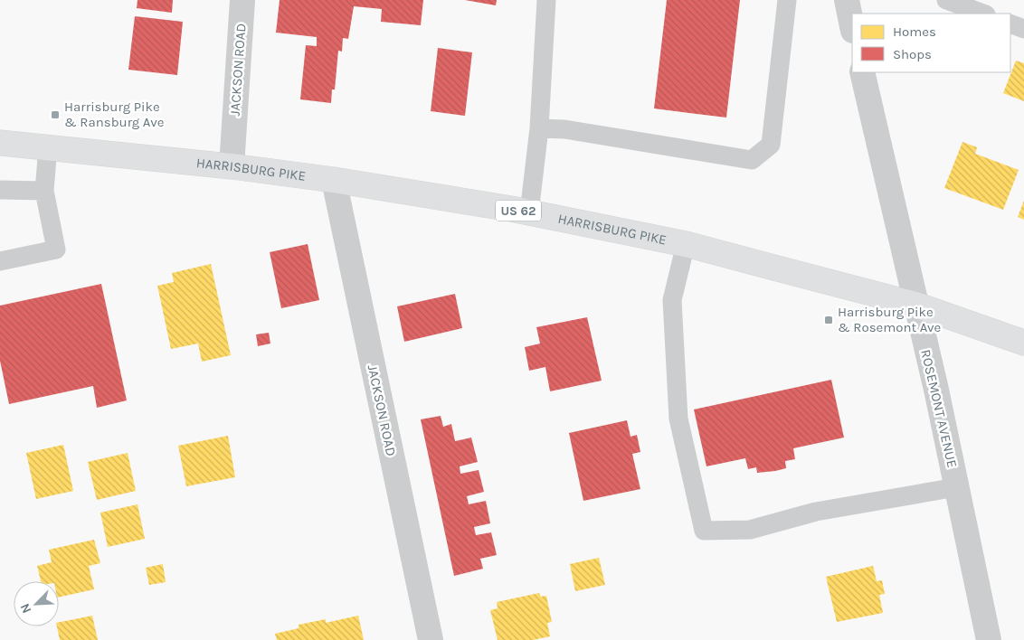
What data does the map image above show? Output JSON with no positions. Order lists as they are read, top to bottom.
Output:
{
  "streets": {
    "main road": ["HARRISBURG PIKE", "US 62"],
    "street": ["JACKSON ROAD", "ROSEMONT AVENUE"]
  },
  "crossings": [
    ["JACKSON ROAD", "HARRISBURG PIKE"],
    ["HARRISBURG PIKE", "ROSEMONT AVENUE"]
  ],
  "places": {
    "transit": ["Harrisburg Pike & Ransburg Ave", "Harrisburg Pike & Rosemont Ave"]
  },
  "legend": ["Homes", "Shops"],
  "north": "bottom left"
}
